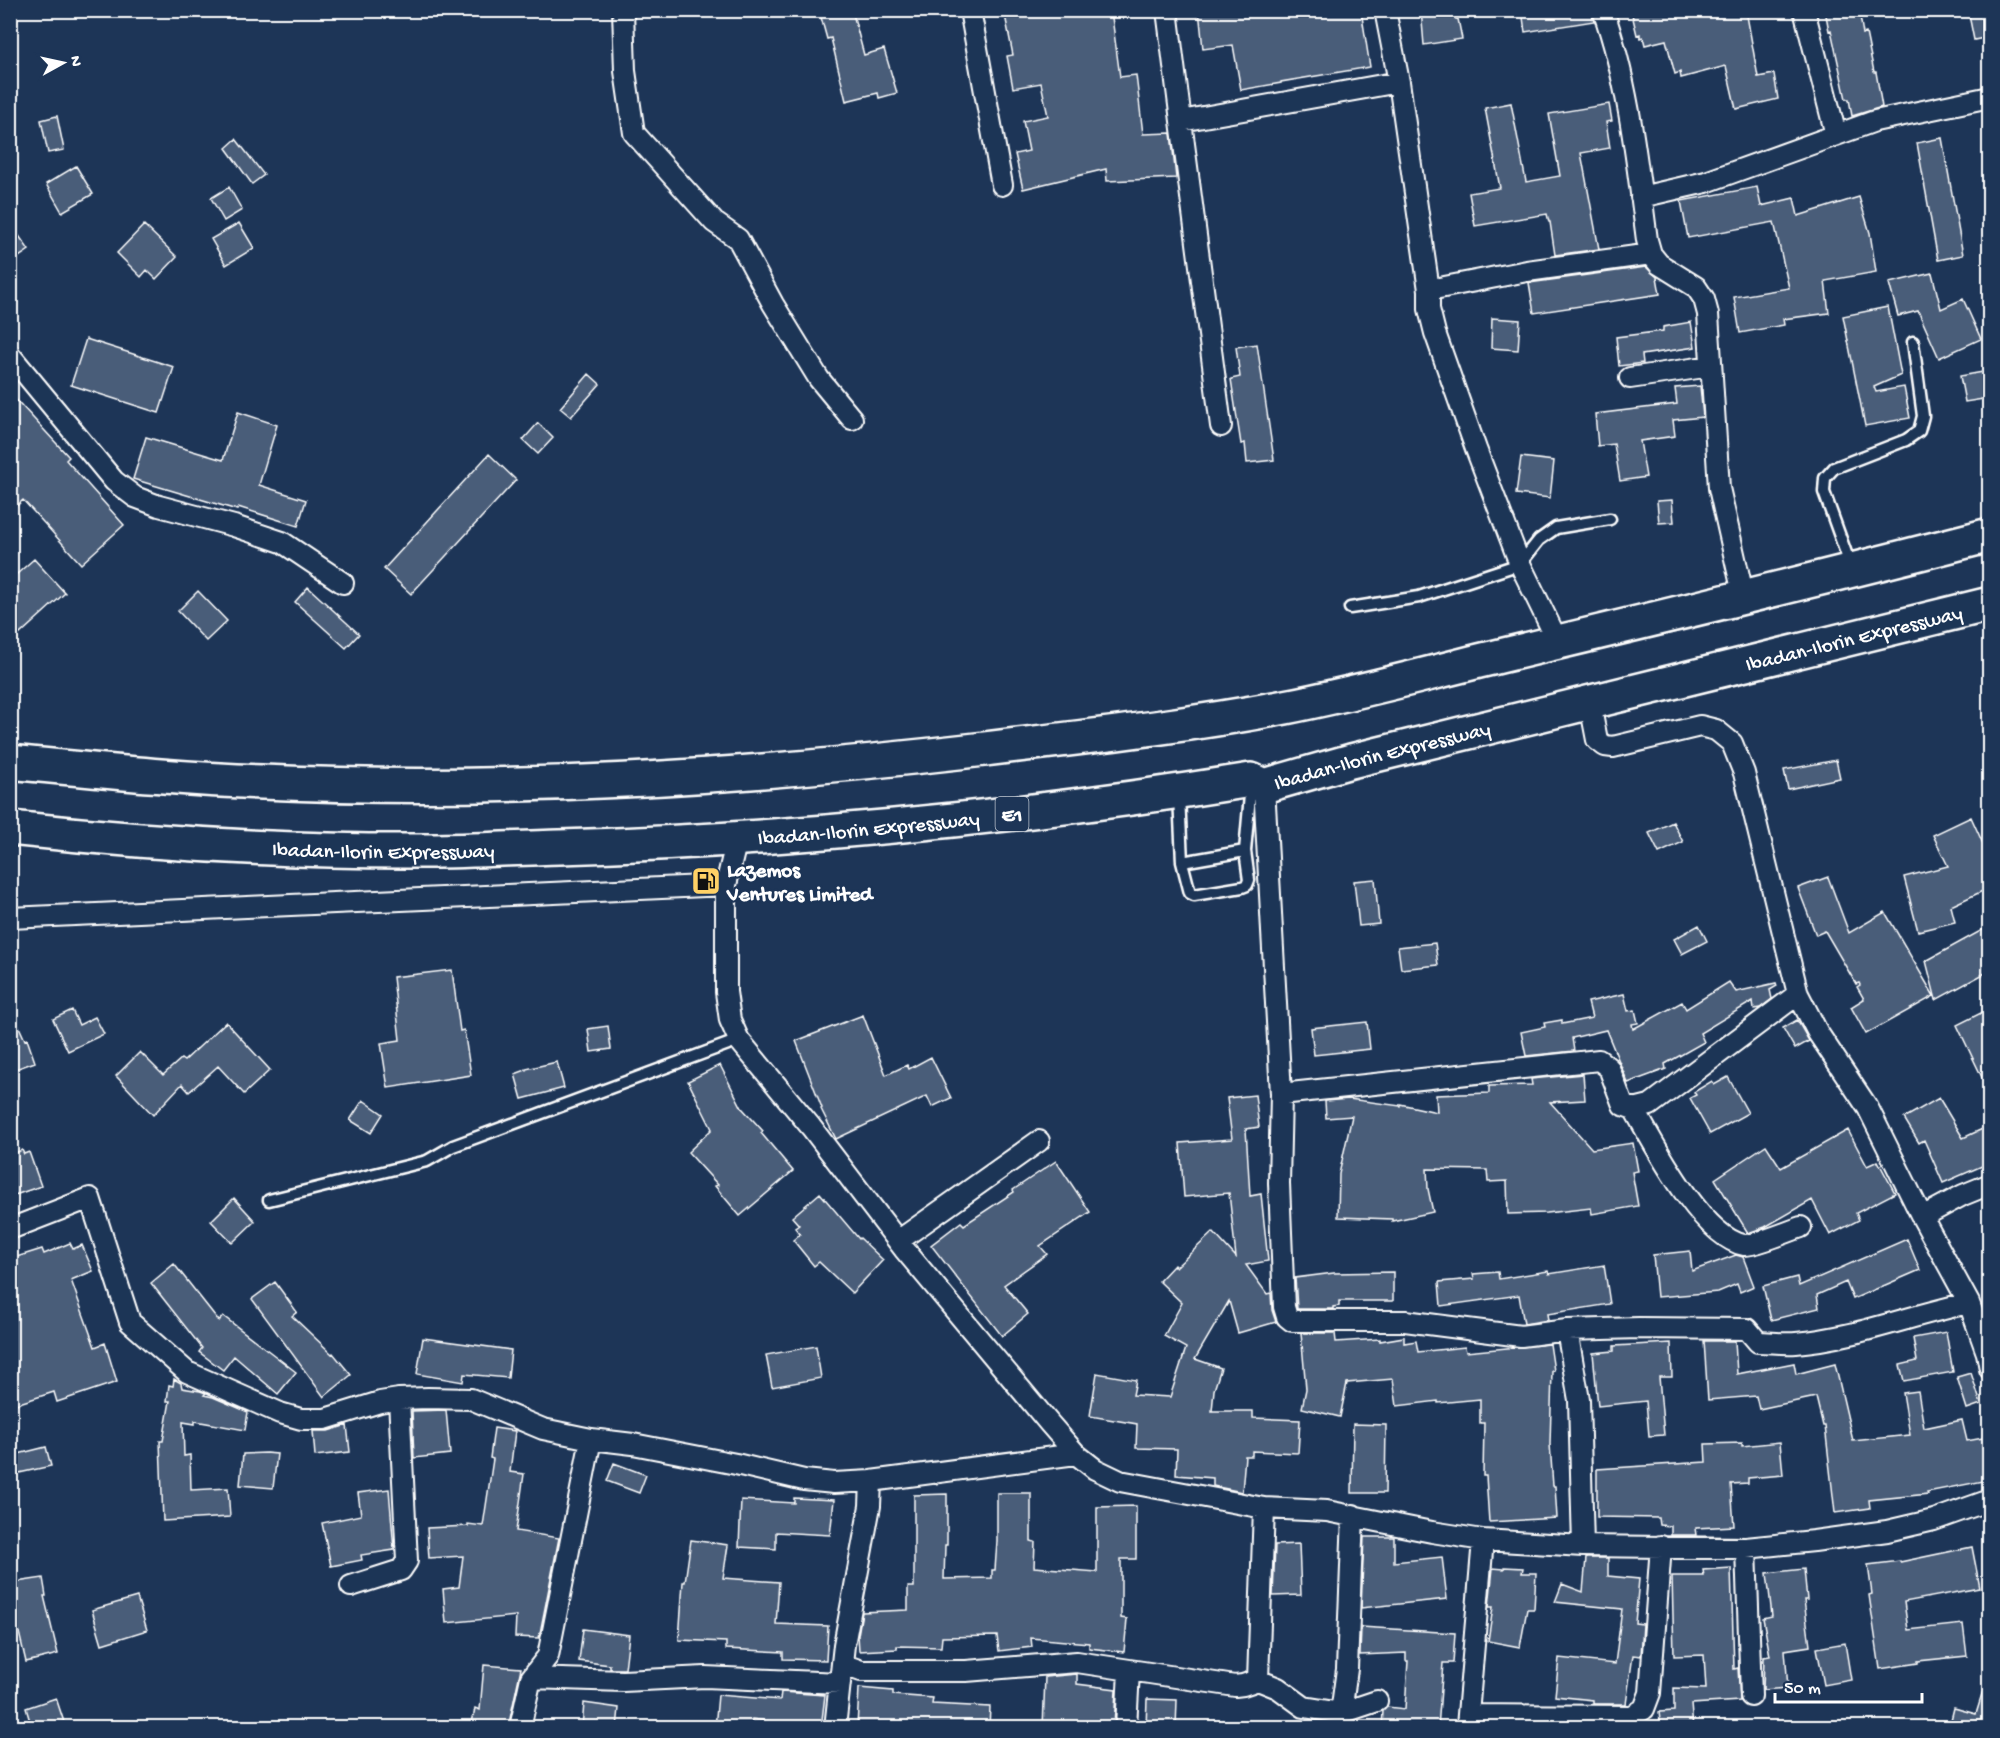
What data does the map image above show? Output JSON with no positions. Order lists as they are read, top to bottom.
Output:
{
  "streets": {
    "highway": ["Ibadan-Ilorin Expressway", "E1"]
  },
  "places": {
    "fuel station": ["Lazemos Ventures Limited"]
  },
  "scale_bar": "50 m",
  "north": "right"
}
